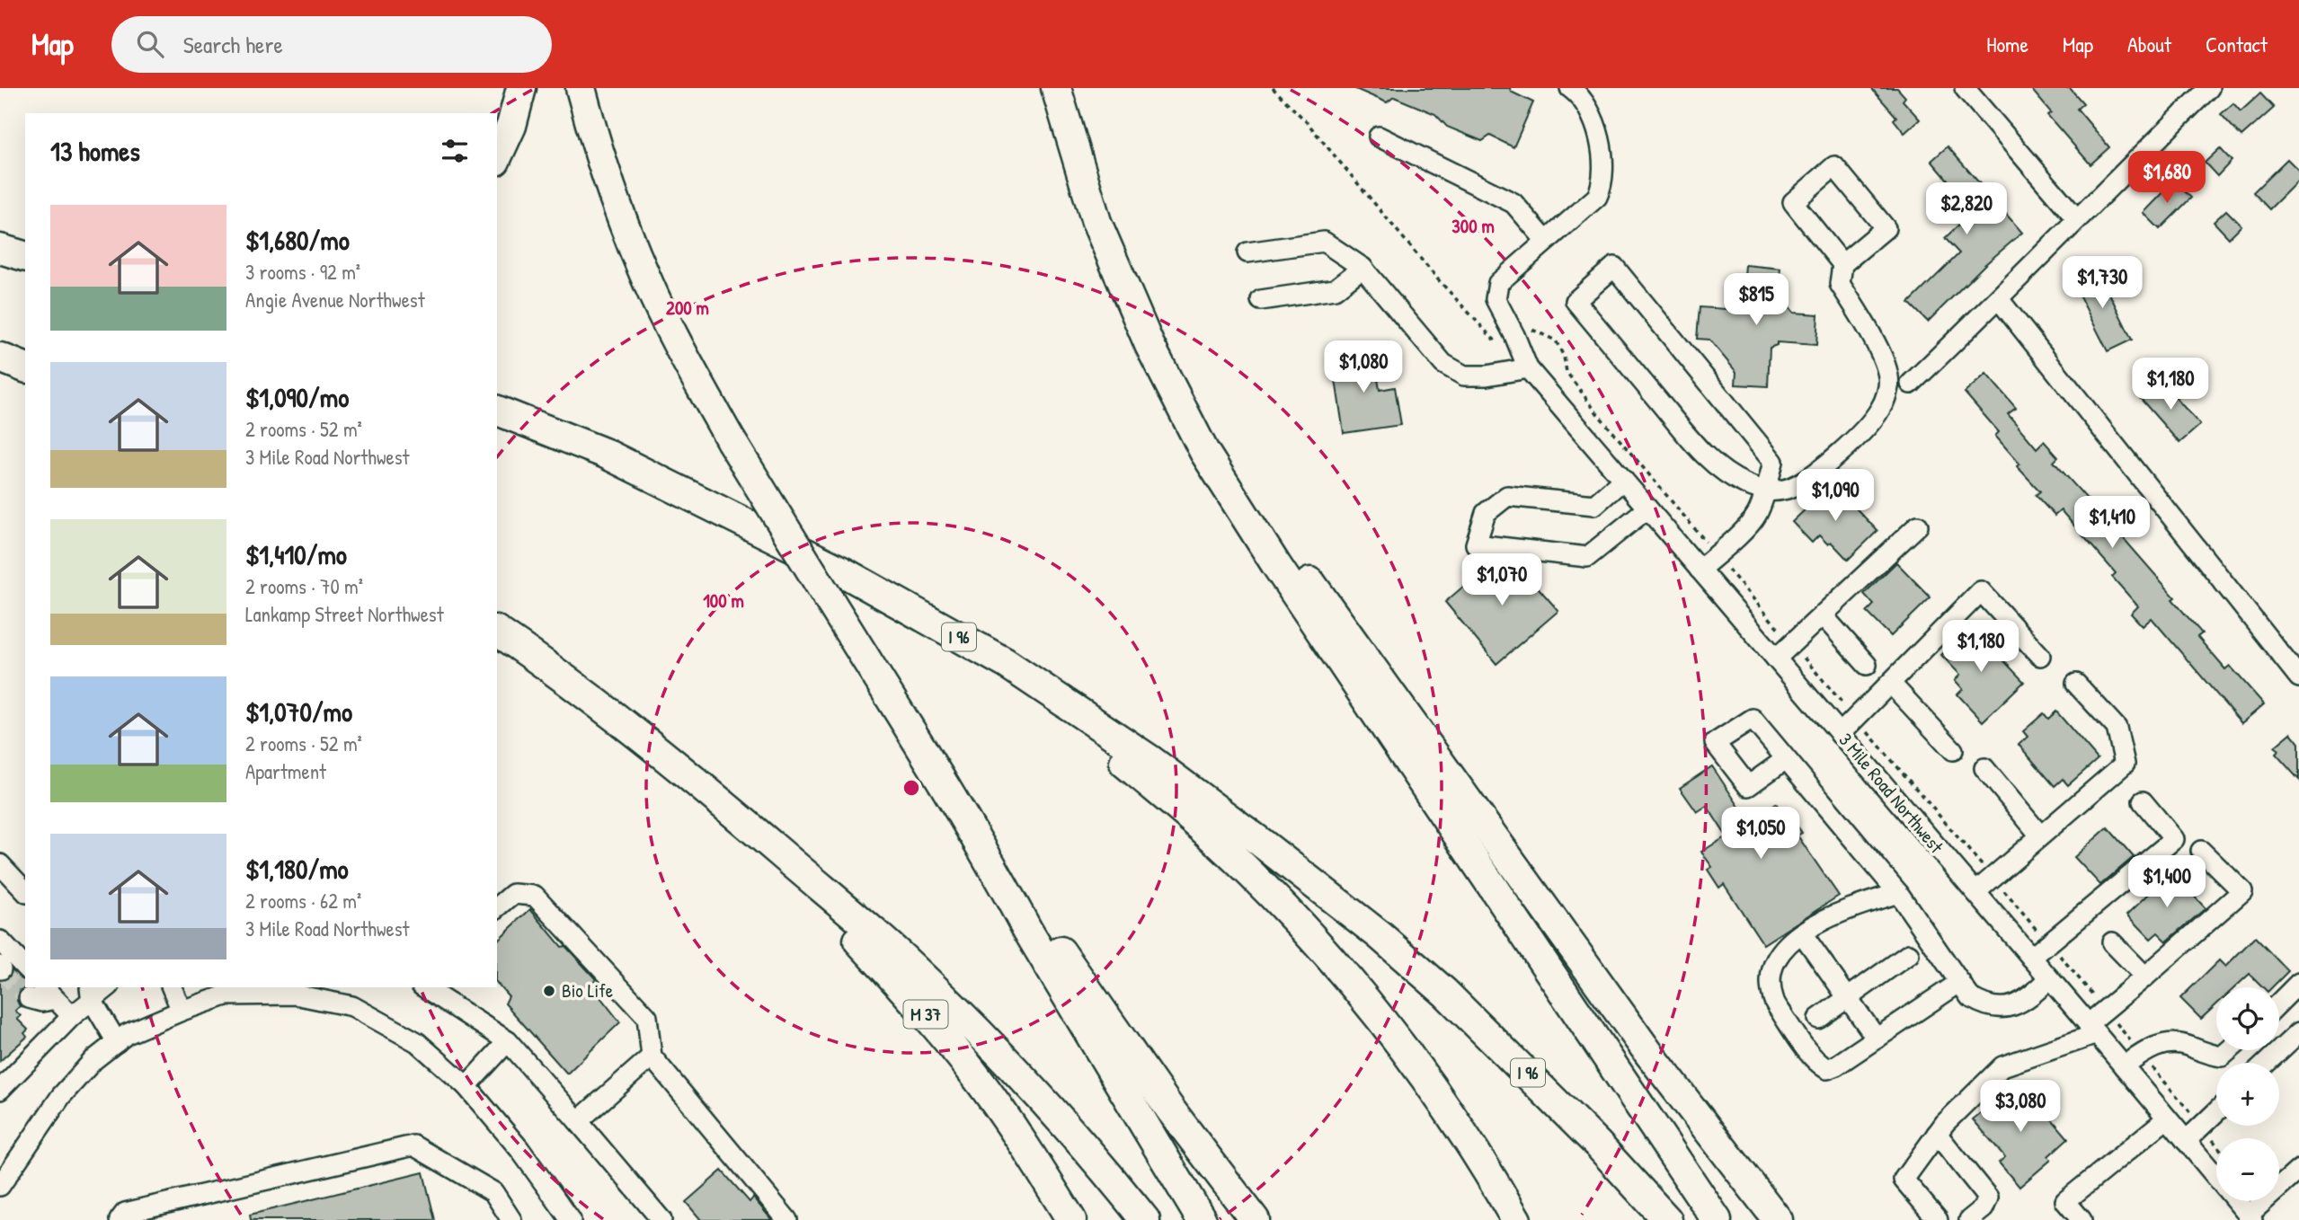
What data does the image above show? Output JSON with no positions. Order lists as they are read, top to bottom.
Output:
{
  "streets": {
    "highway": ["I 96", "M 37"],
    "street": ["3 Mile Road Northwest"]
  },
  "places": ["Bio Life"],
  "page": {
    "header": "Map",
    "search": "Search here",
    "nav": [
      "Home",
      "Map",
      "About",
      "Contact"
    ],
    "heading": "13 homes",
    "price": [
      "$1,680",
      "$2,820",
      "$1,730",
      "$815",
      "$1,080",
      "$1,180",
      "$1,090",
      "$1,410",
      "$1,070",
      "$1,180",
      "$1,050",
      "$1,400",
      "$3,080"
    ],
    "list": [
      {
        "name": "$1,680/mo",
        "note": "3 rooms · 92 m² · Angie Avenue Northwest"
      },
      {
        "name": "$1,090/mo",
        "note": "2 rooms · 52 m² · 3 Mile Road Northwest"
      },
      {
        "name": "$1,410/mo",
        "note": "2 rooms · 70 m² · Lankamp Street Northwest"
      },
      {
        "name": "$1,070/mo",
        "note": "2 rooms · 52 m² · Apartment"
      },
      {
        "name": "$1,180/mo",
        "note": "2 rooms · 62 m² · 3 Mile Road Northwest"
      }
    ],
    "map_buttons": ["+", "−"]
  },
  "rings": ["300 m", "200 m", "100 m"]
}
